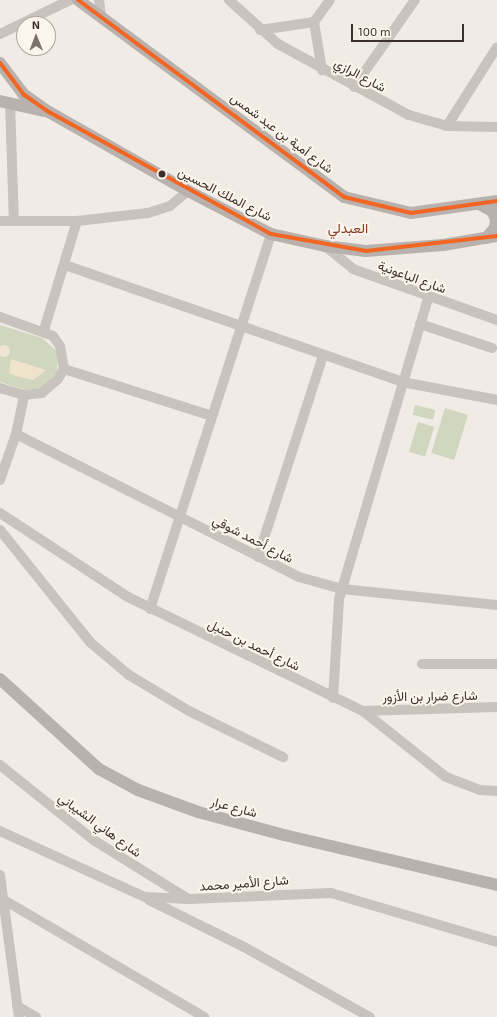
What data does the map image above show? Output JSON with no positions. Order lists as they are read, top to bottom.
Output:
{
  "streets": {
    "main road": ["شارع أمية بن عبد شمس", "شارع الملك الحسين", "شارع عرار"],
    "street": [
      "شارع الرازي",
      "شارع الباعونية",
      "شارع أحمد شوقي",
      "شارع أحمد بن حنبل",
      "شارع ضرار بن الأزور",
      "شارع هاني الشيباني",
      "شارع الأمير محمد"
    ]
  },
  "crossings": [
    ["شارع الملك الحسين", "شارع الباعونية"],
    ["شارع أحمد بن حنبل", "شارع ضرار بن الأزور"],
    ["شارع هاني الشيباني", "شارع الأمير محمد"]
  ],
  "districts": ["العبدلي"],
  "scale_bar": "100 m",
  "north": "top"
}
